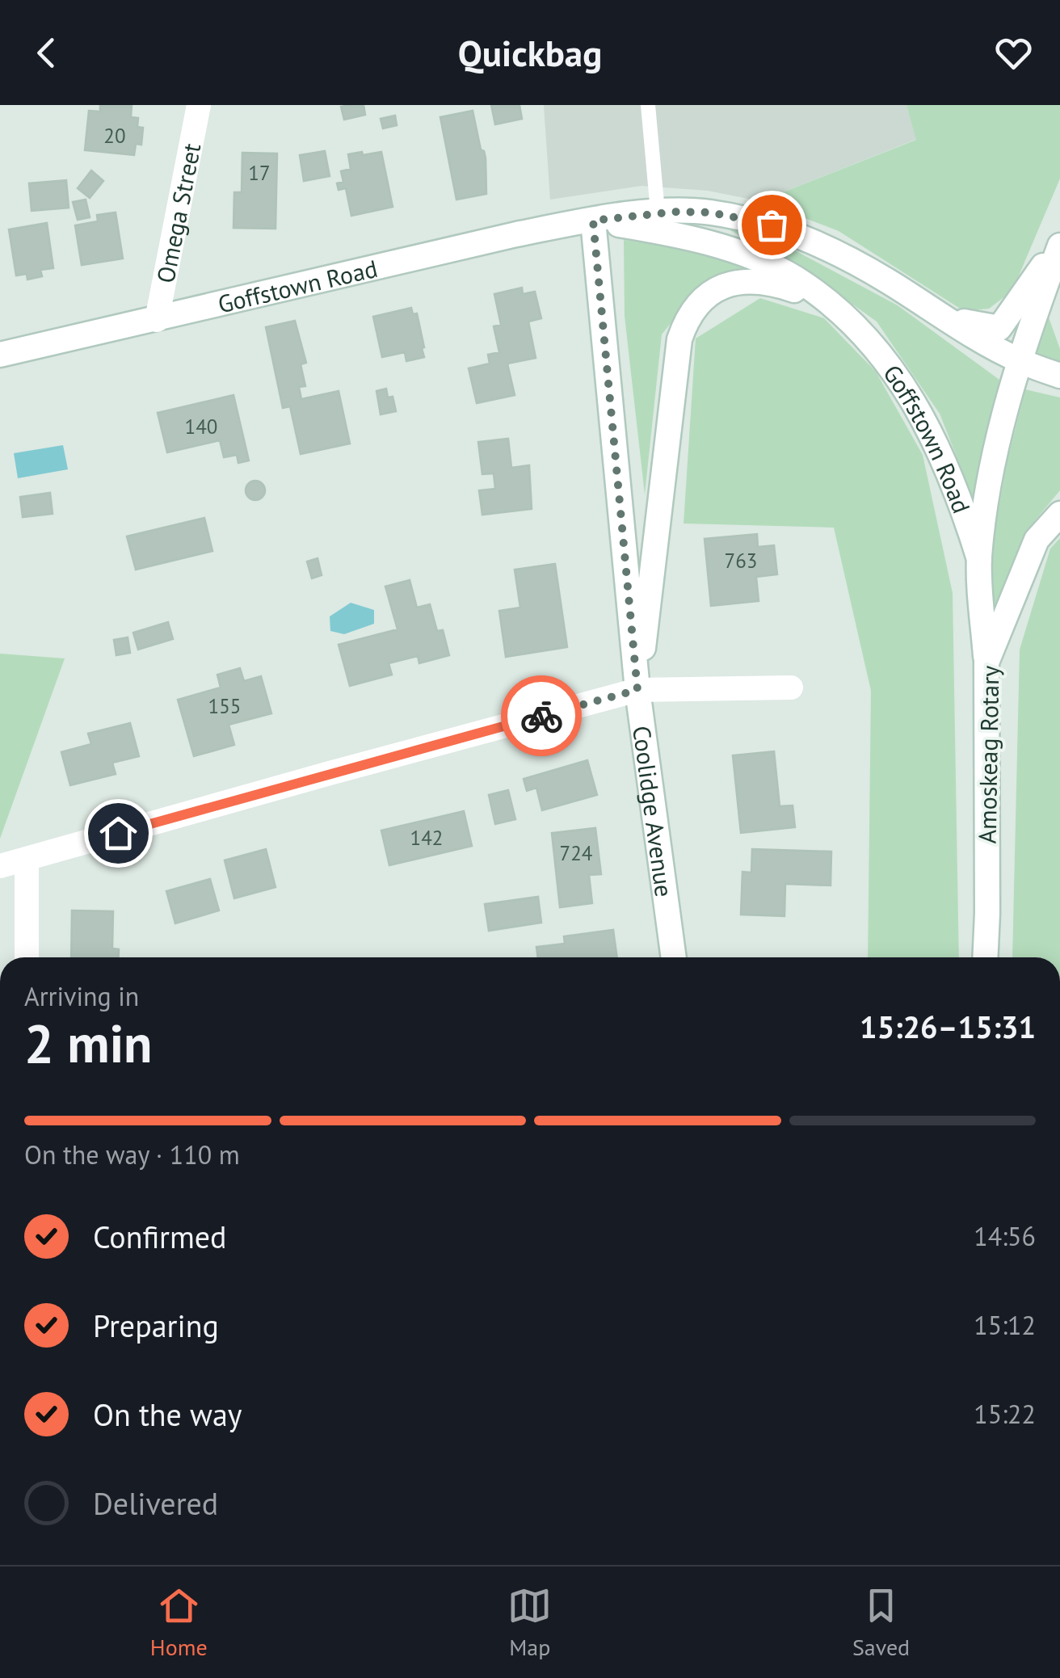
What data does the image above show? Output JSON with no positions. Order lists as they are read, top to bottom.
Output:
{
  "streets": {
    "main road": [
      "Omega Street",
      "Goffstown Road",
      "Amoskeag Rotary",
      "Coolidge Avenue"
    ]
  },
  "crossings": [
    ["Omega Street", "Goffstown Road"],
    ["Goffstown Road", "Coolidge Avenue"]
  ],
  "house_numbers": [
    "20",
    "17",
    "140",
    "763",
    "155",
    "142",
    "724"
  ],
  "page": {
    "header": "Quickbag",
    "heading": ["2 min", "Arriving in", "15:26–15:31"],
    "bar": "On the way · 110 m",
    "list": [
      ["Confirmed", "14:56"],
      ["Preparing", "15:12"],
      ["On the way", "15:22"],
      "Delivered"
    ],
    "tabs": ["Home", "Map", "Saved"]
  }
}
